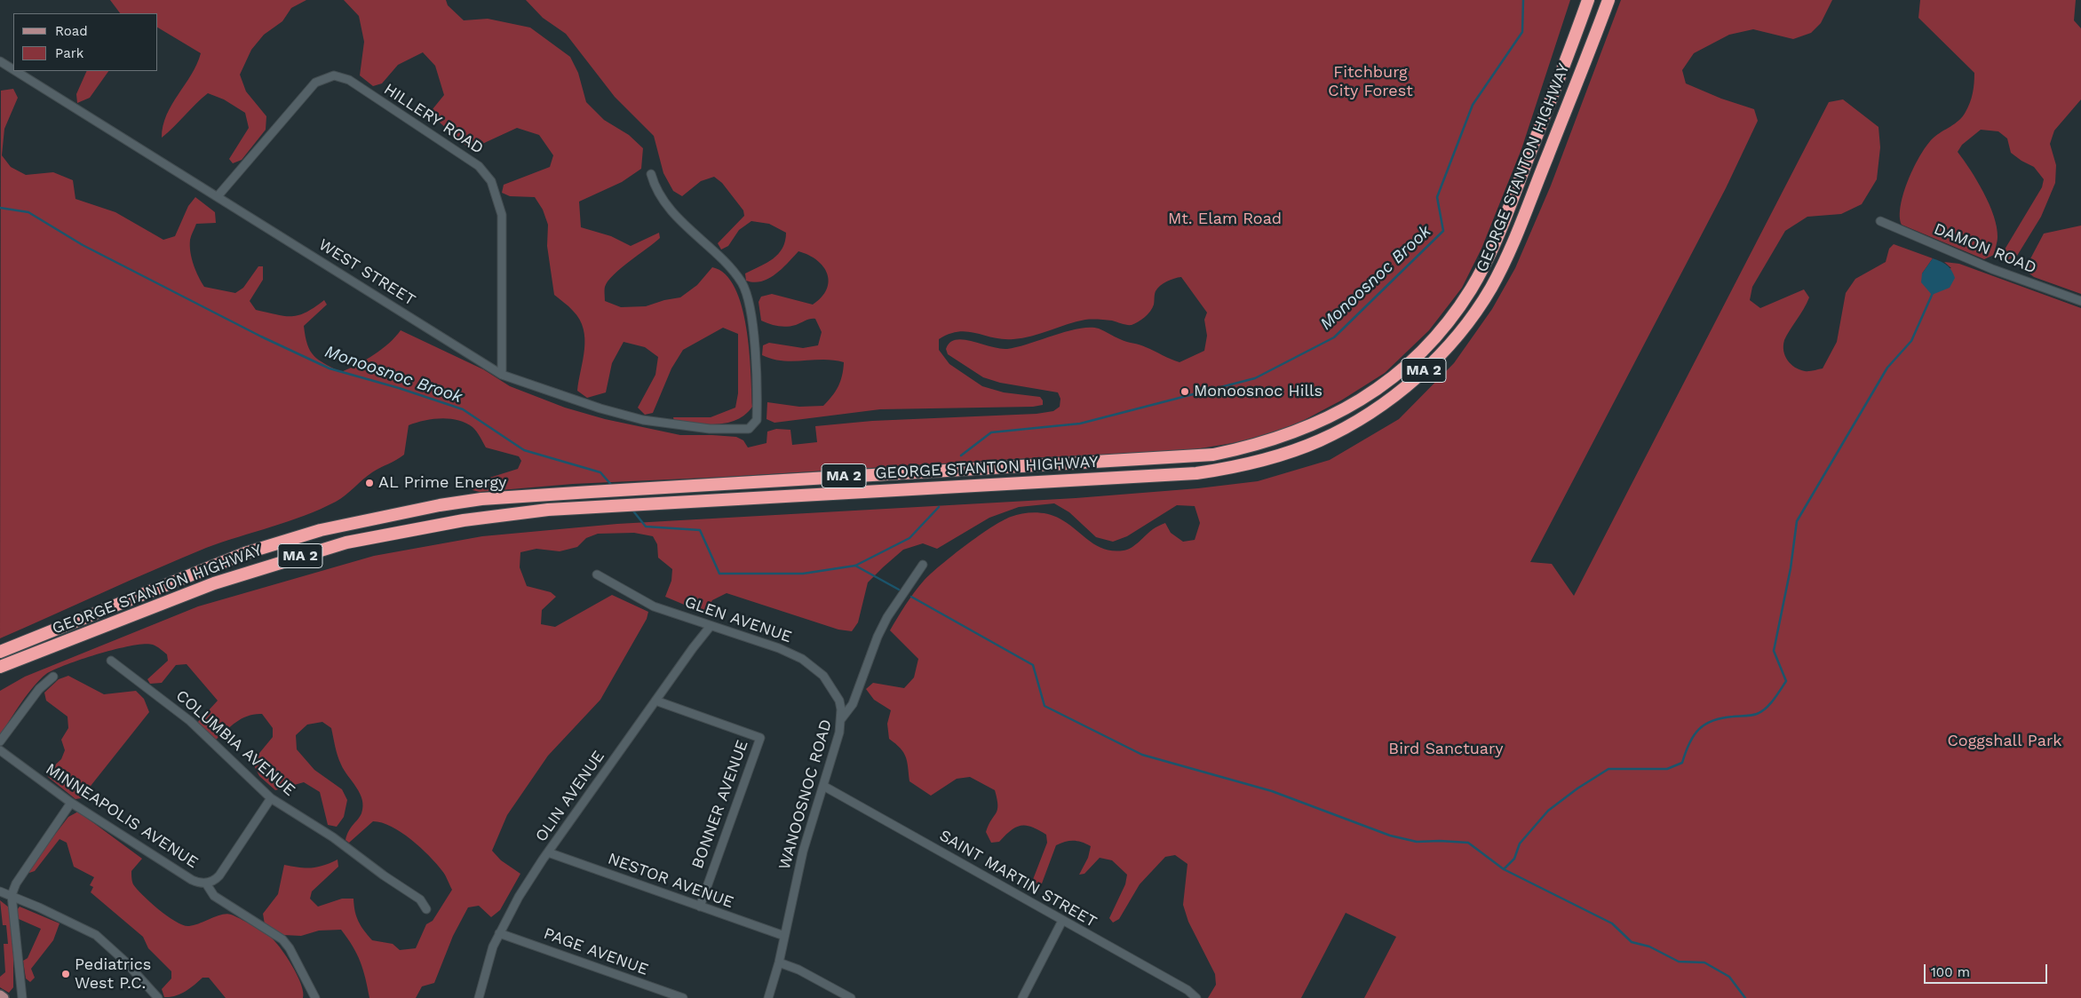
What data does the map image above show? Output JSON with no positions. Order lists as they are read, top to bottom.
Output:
{
  "streets": {
    "highway": ["GEORGE STANTON HIGHWAY", "MA 2"],
    "street": [
      "HILLERY ROAD",
      "DAMON ROAD",
      "WEST STREET",
      "GLEN AVENUE",
      "COLUMBIA AVENUE",
      "WANOOSNOC ROAD",
      "OLIN AVENUE",
      "BONNER AVENUE",
      "MINNEAPOLIS AVENUE",
      "SAINT MARTIN STREET",
      "NESTOR AVENUE",
      "PAGE AVENUE"
    ]
  },
  "crossings": [
    ["HILLERY ROAD", "WEST STREET"],
    ["GLEN AVENUE", "WANOOSNOC ROAD"],
    ["GLEN AVENUE", "OLIN AVENUE"],
    ["WANOOSNOC ROAD", "SAINT MARTIN STREET"],
    ["WANOOSNOC ROAD", "NESTOR AVENUE"],
    ["OLIN AVENUE", "BONNER AVENUE"],
    ["OLIN AVENUE", "NESTOR AVENUE"],
    ["OLIN AVENUE", "PAGE AVENUE"],
    ["BONNER AVENUE", "NESTOR AVENUE"]
  ],
  "water": ["Monoosnoc Brook"],
  "parks": [
    "Fitchburg City Forest",
    "Mt. Elam Road",
    "Coggshall Park",
    "Bird Sanctuary"
  ],
  "places": ["Monoosnoc Hills", "AL Prime Energy", "Pediatrics West P.C."],
  "legend": ["Road", "Park"],
  "scale_bar": "100 m"
}
